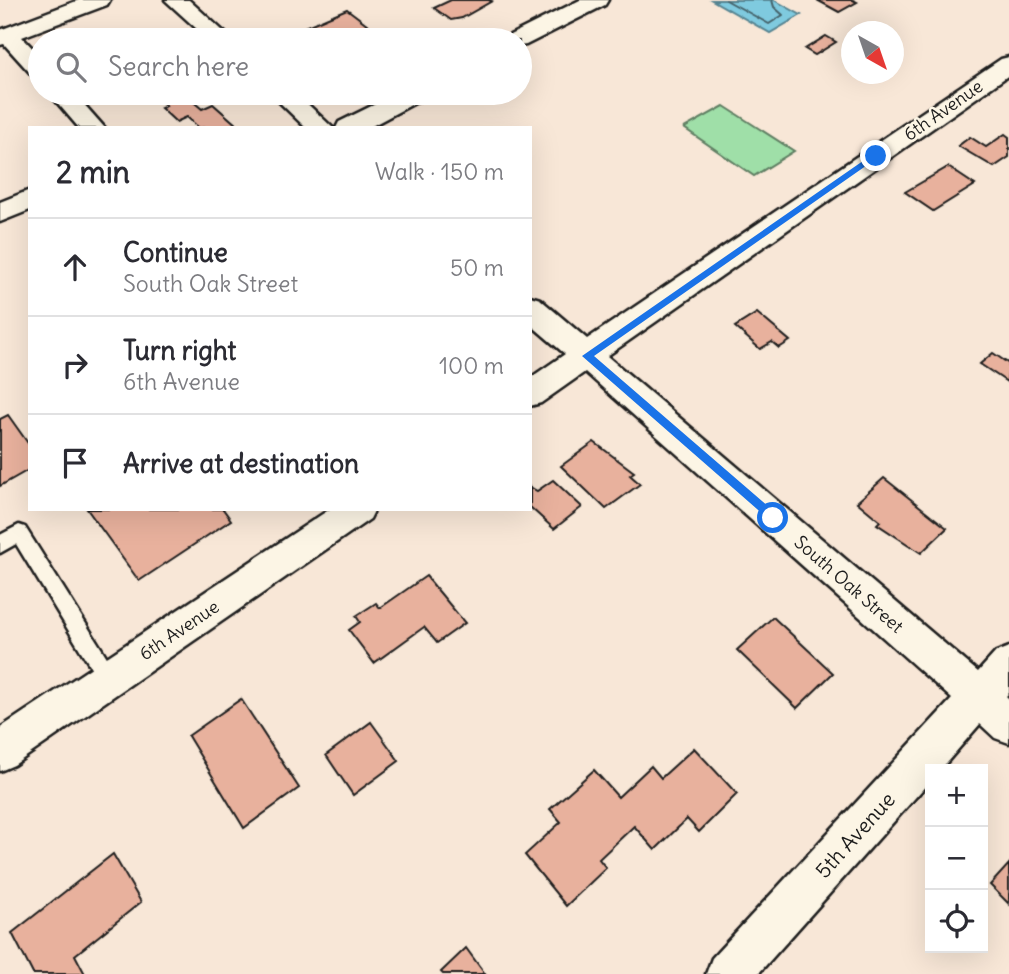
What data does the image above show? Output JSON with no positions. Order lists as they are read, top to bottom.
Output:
{
  "streets": {
    "street": ["6th Avenue", "South Oak Street", "5th Avenue"]
  },
  "crossings": [
    ["6th Avenue", "South Oak Street"],
    ["South Oak Street", "5th Avenue"]
  ],
  "north": "bottom right",
  "page": {
    "search": "Search here",
    "heading": ["2 min", "Walk · 150 m"],
    "list": [
      ["Continue", "South Oak Street", "50 m"],
      ["Turn right", "6th Avenue", "100 m"],
      "Arrive at destination"
    ],
    "map_buttons": ["+", "−"]
  }
}
